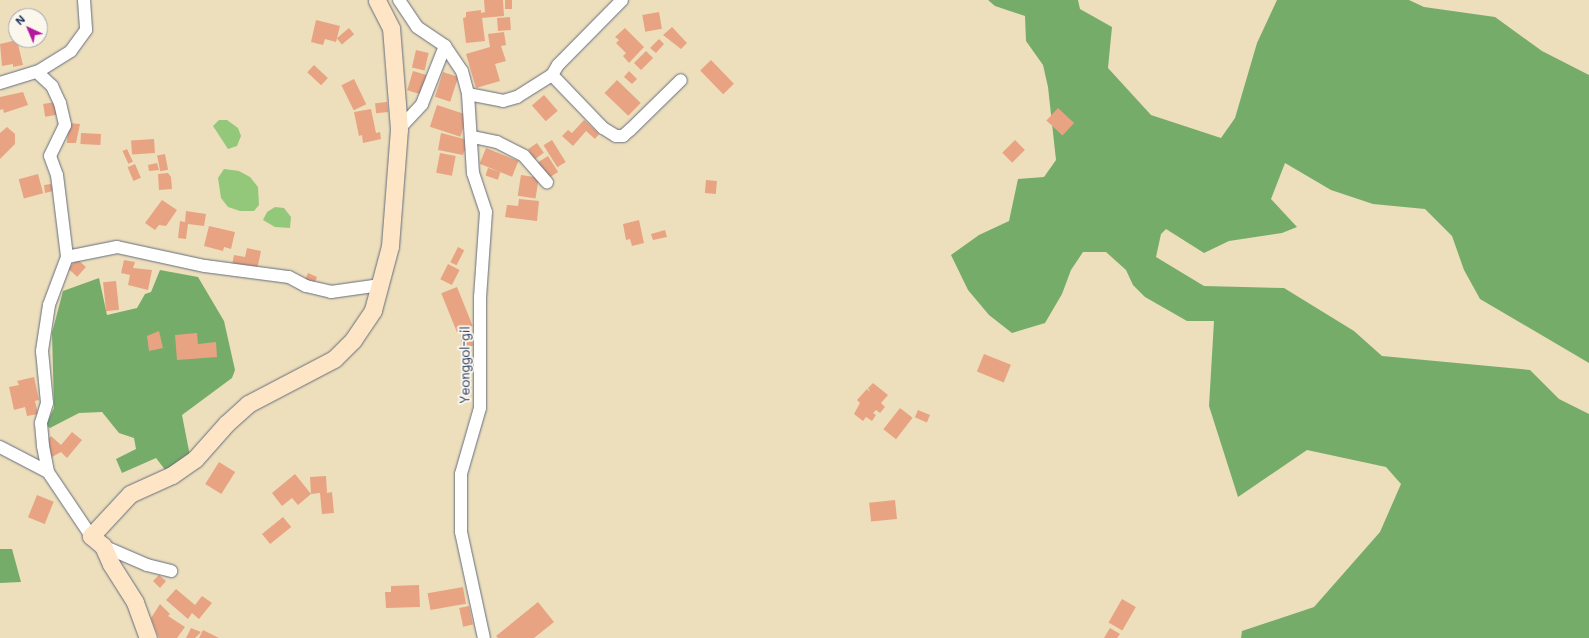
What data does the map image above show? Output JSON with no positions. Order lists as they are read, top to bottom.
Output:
{
  "streets": {
    "street": ["Yeonggol-gil"]
  },
  "north": "top left"
}
